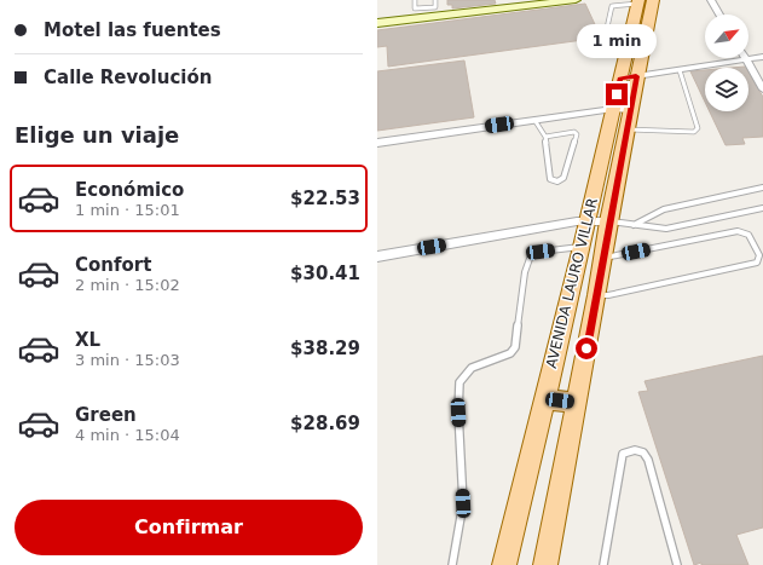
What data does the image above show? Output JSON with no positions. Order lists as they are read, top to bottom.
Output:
{
  "streets": {
    "main road": ["AVENIDA LAURO VILLAR"]
  },
  "north": "top right",
  "page": {
    "banner": ["Motel las fuentes", "Calle Revolución"],
    "bubble": "1 min",
    "heading": "Elige un viaje",
    "list": [
      {
        "name": "Económico",
        "note": "1 min · 15:01",
        "value": "$22.53"
      },
      {
        "name": "Confort",
        "note": "2 min · 15:02",
        "value": "$30.41"
      },
      {
        "name": "XL",
        "note": "3 min · 15:03",
        "value": "$38.29"
      },
      {
        "name": "Green",
        "note": "4 min · 15:04",
        "value": "$28.69"
      }
    ],
    "buttons": "Confirmar"
  }
}
